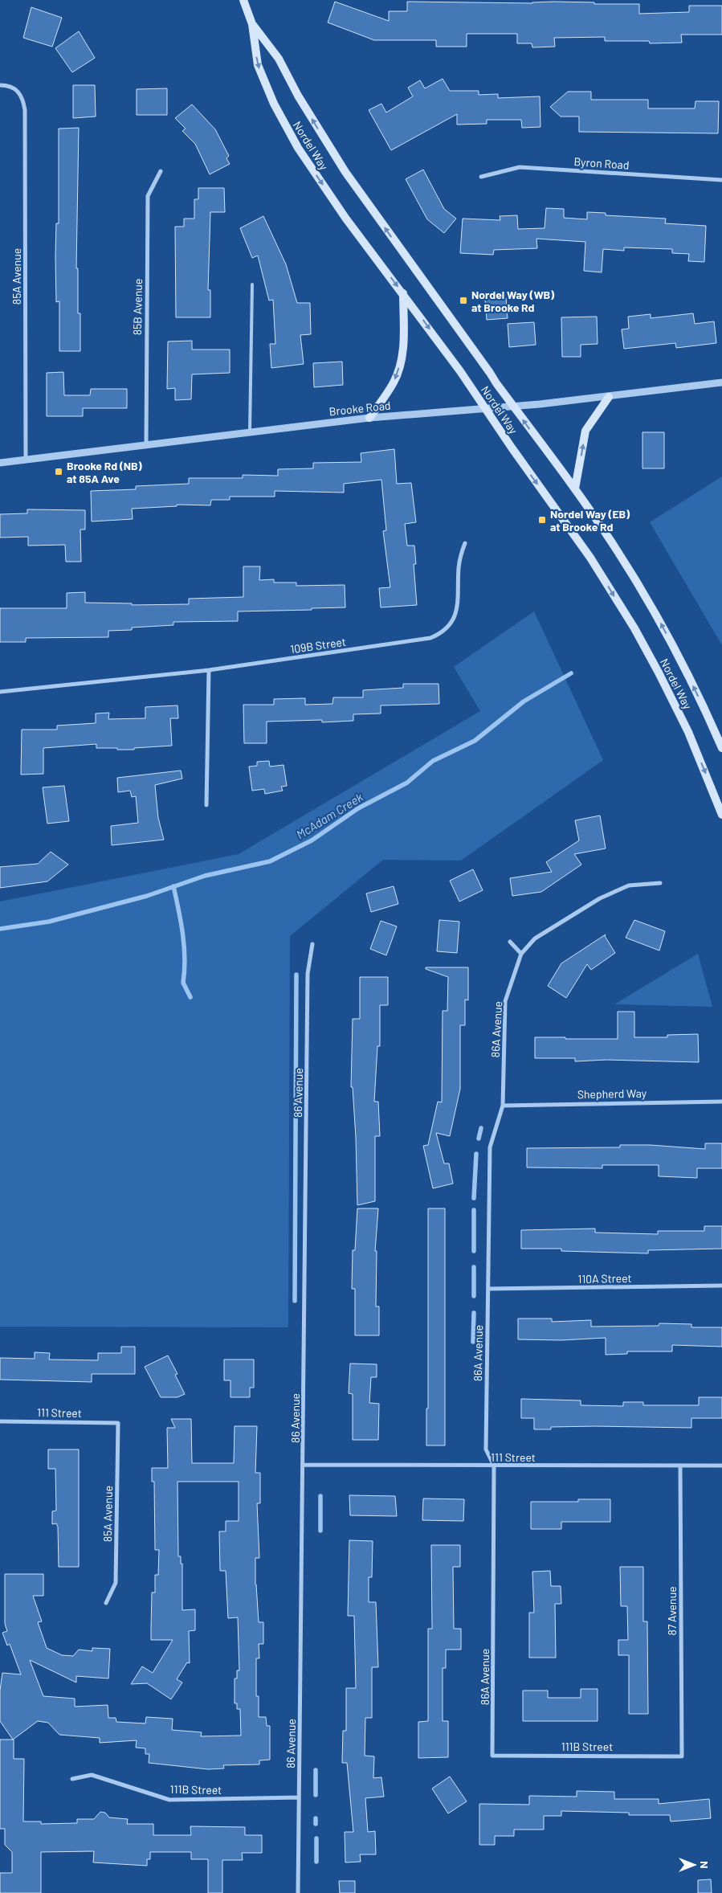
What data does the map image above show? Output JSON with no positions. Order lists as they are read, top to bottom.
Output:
{
  "streets": {
    "main road": ["Nordel Way"],
    "street": [
      "Byron Road",
      "85A Avenue",
      "85B Avenue",
      "Brooke Road",
      "109B Street",
      "86A Avenue",
      "86 Avenue",
      "Shepherd Way",
      "110A Street",
      "111 Street",
      "87 Avenue",
      "111B Street"
    ]
  },
  "crossings": [
    ["Nordel Way", "Brooke Road"],
    ["85A Avenue", "Brooke Road"],
    ["85A Avenue", "111 Street"],
    ["85B Avenue", "Brooke Road"],
    ["86A Avenue", "Shepherd Way"],
    ["86A Avenue", "110A Street"],
    ["86A Avenue", "111 Street"],
    ["86A Avenue", "111B Street"],
    ["86 Avenue", "111 Street"],
    ["86 Avenue", "111B Street"],
    ["111 Street", "87 Avenue"],
    ["87 Avenue", "111B Street"]
  ],
  "water": ["McAdam Creek"],
  "places": {
    "transit": ["Nordel Way (WB) at Brooke Rd", "Brooke Rd (NB) at 85A Ave", "Nordel Way (EB) at Brooke Rd"]
  },
  "north": "right"
}
